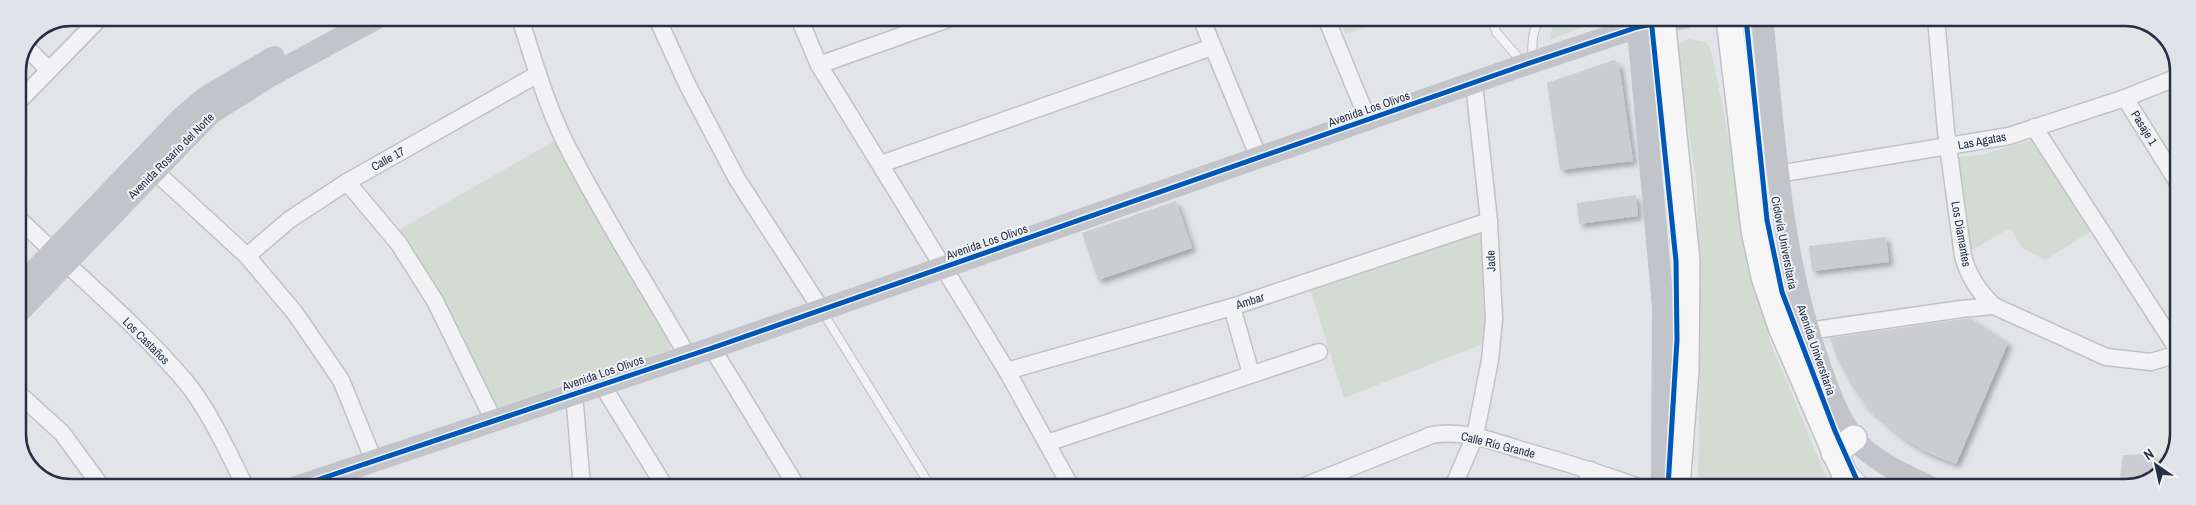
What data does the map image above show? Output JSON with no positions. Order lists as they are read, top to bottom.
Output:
{
  "streets": {
    "main road": ["Avenida Universitaria"],
    "street": [
      "Avenida Los Olivos",
      "Pasaje 1",
      "Las Agatas",
      "Avenida Rosario del Norte",
      "Calle 17",
      "Los Diamantes",
      "Jade",
      "Ambar",
      "Los Castaños",
      "Calle Río Grande"
    ],
    "cycle path": ["Ciclovía Universitaria"]
  },
  "crossings": [
    ["Avenida Los Olivos", "Jade"],
    ["Pasaje 1", "Las Agatas"],
    ["Las Agatas", "Los Diamantes"],
    ["Las Agatas", "Avenida Universitaria"],
    ["Avenida Rosario del Norte", "Los Castaños"],
    ["Jade", "Ambar"],
    ["Jade", "Calle Río Grande"]
  ],
  "north": "top left"
}
